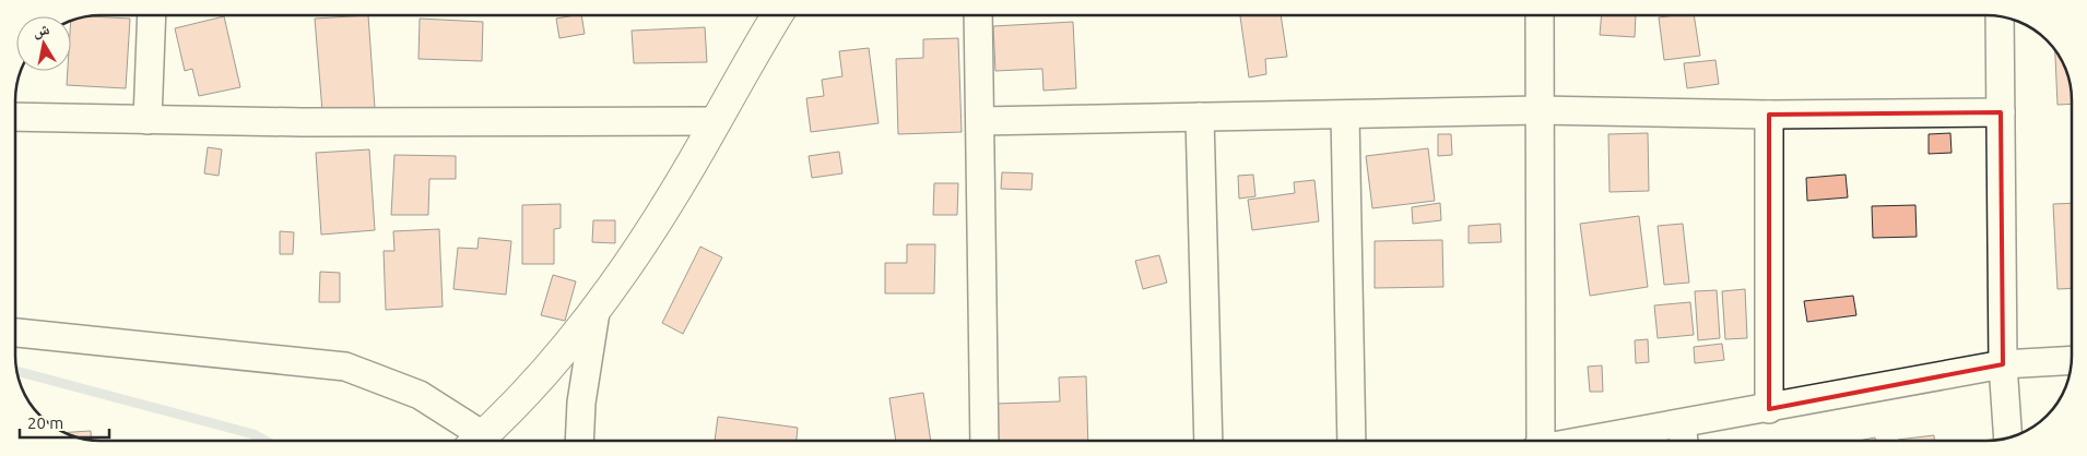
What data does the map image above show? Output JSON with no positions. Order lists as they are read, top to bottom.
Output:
{
  "scale_bar": "20 m",
  "north": "top"
}
